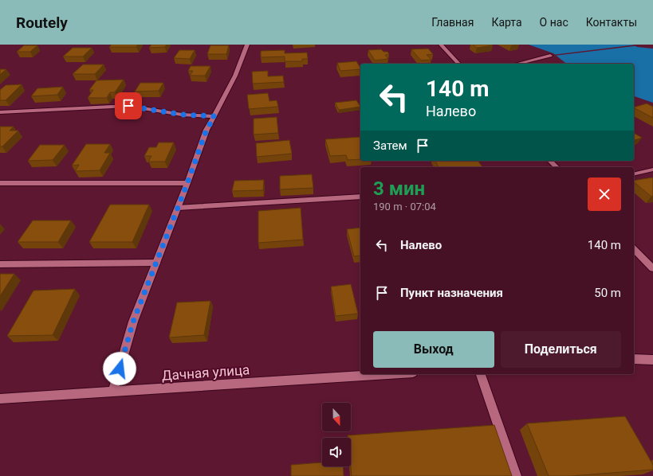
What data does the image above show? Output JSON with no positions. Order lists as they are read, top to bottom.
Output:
{
  "streets": {
    "street": ["Дачная улица"]
  },
  "north": "bottom",
  "page": {
    "header": "Routely",
    "nav": [
      "Главная",
      "Карта",
      "О нас",
      "Контакты"
    ],
    "turn": ["140 m", "Налево"],
    "then": "Затем",
    "heading": ["3 мин", "190 m · 07:04"],
    "list": [
      {
        "name": "Налево",
        "value": "140 m"
      },
      {
        "name": "Пункт назначения",
        "value": "50 m"
      }
    ],
    "buttons": ["Выход", "Поделиться"]
  }
}
